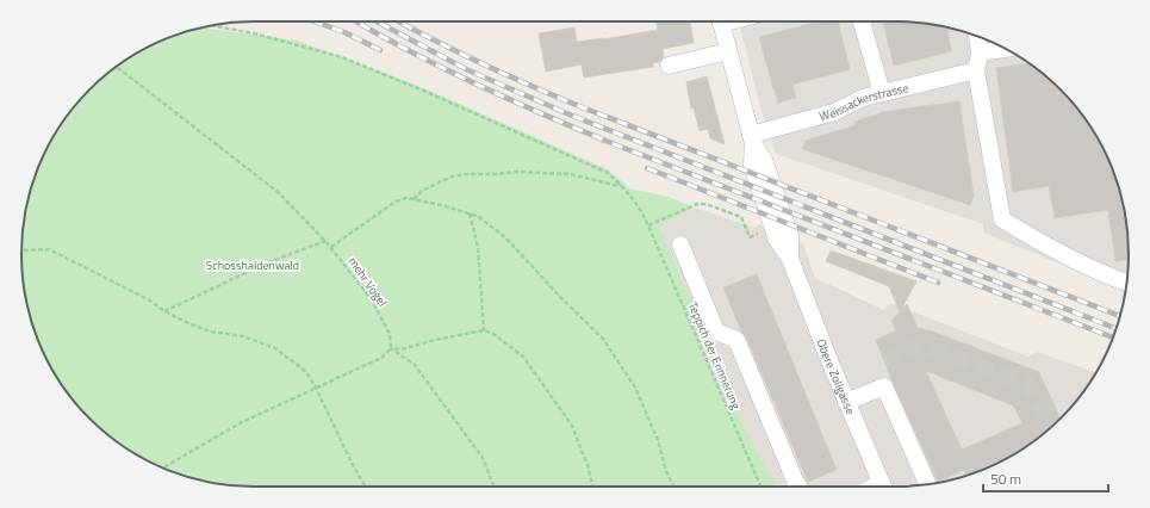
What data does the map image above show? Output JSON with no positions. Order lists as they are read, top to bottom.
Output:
{
  "streets": {
    "street": ["Weissackerstrasse", "Obere Zollgasse"],
    "path": ["mehr Vogel", "Teppich der Erinnerung"]
  },
  "crossings": [
    ["Weissackerstrasse", "Obere Zollgasse"]
  ],
  "parks": ["Schosshaldenwald"],
  "scale_bar": "50 m"
}
